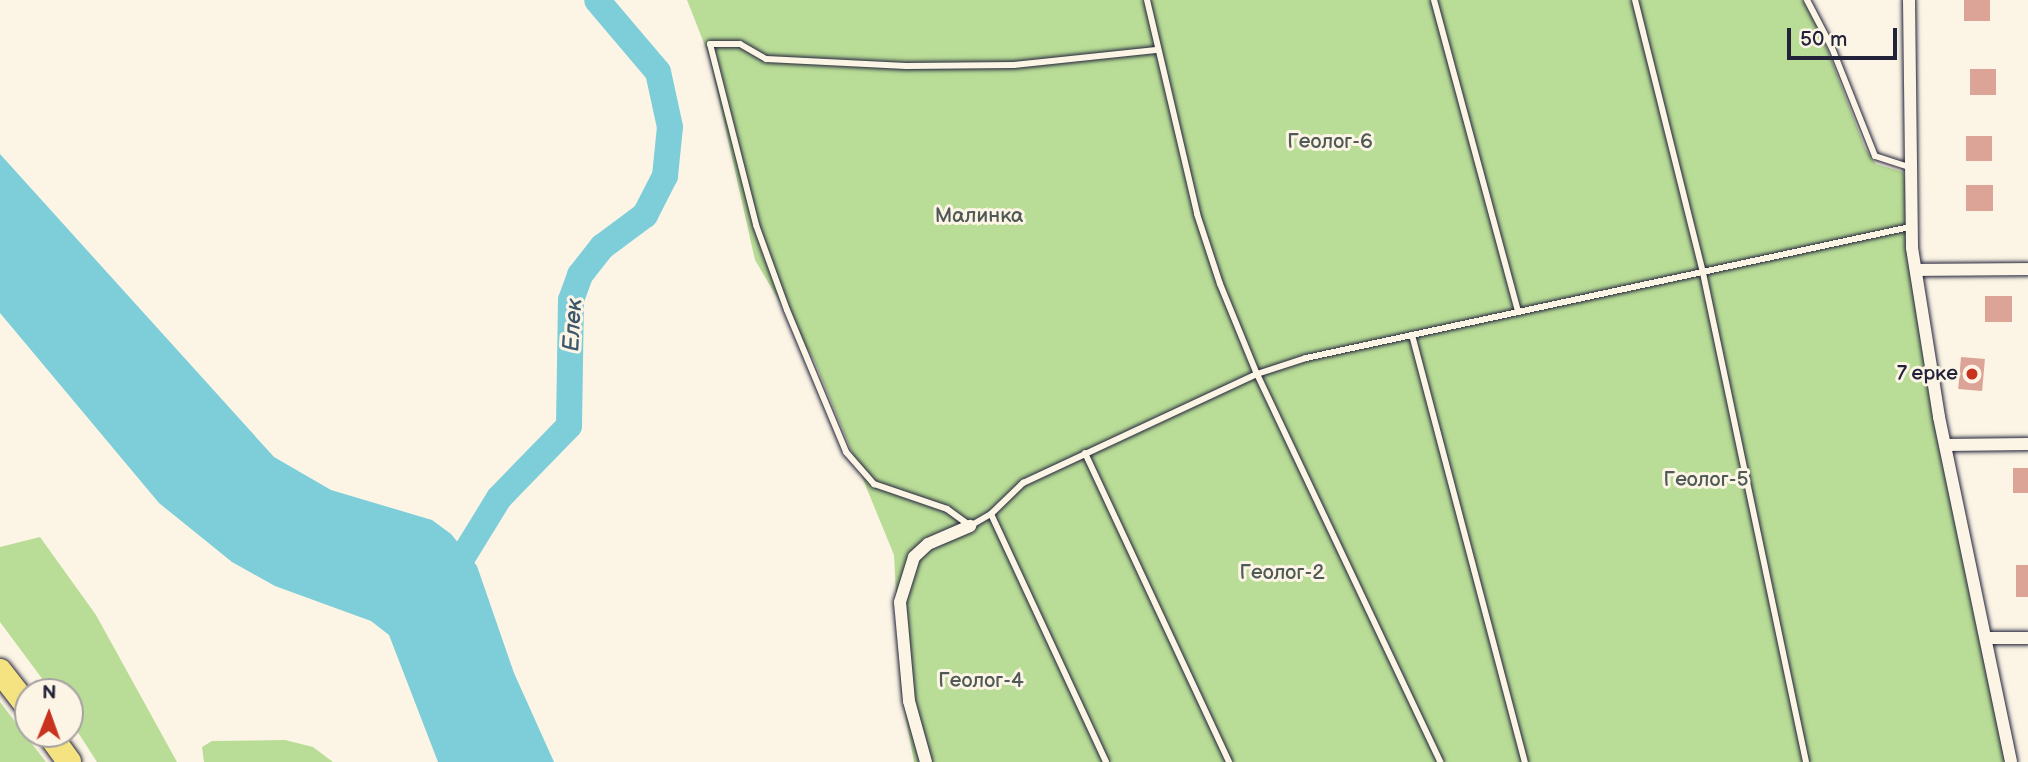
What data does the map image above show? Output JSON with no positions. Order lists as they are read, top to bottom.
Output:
{
  "water": ["Елек"],
  "parks": [
    "Геолог-6",
    "Малинка",
    "Геолог-5",
    "Геолог-2",
    "Геолог-4"
  ],
  "places": ["7 ерке"],
  "scale_bar": "50 m",
  "north": "top"
}
